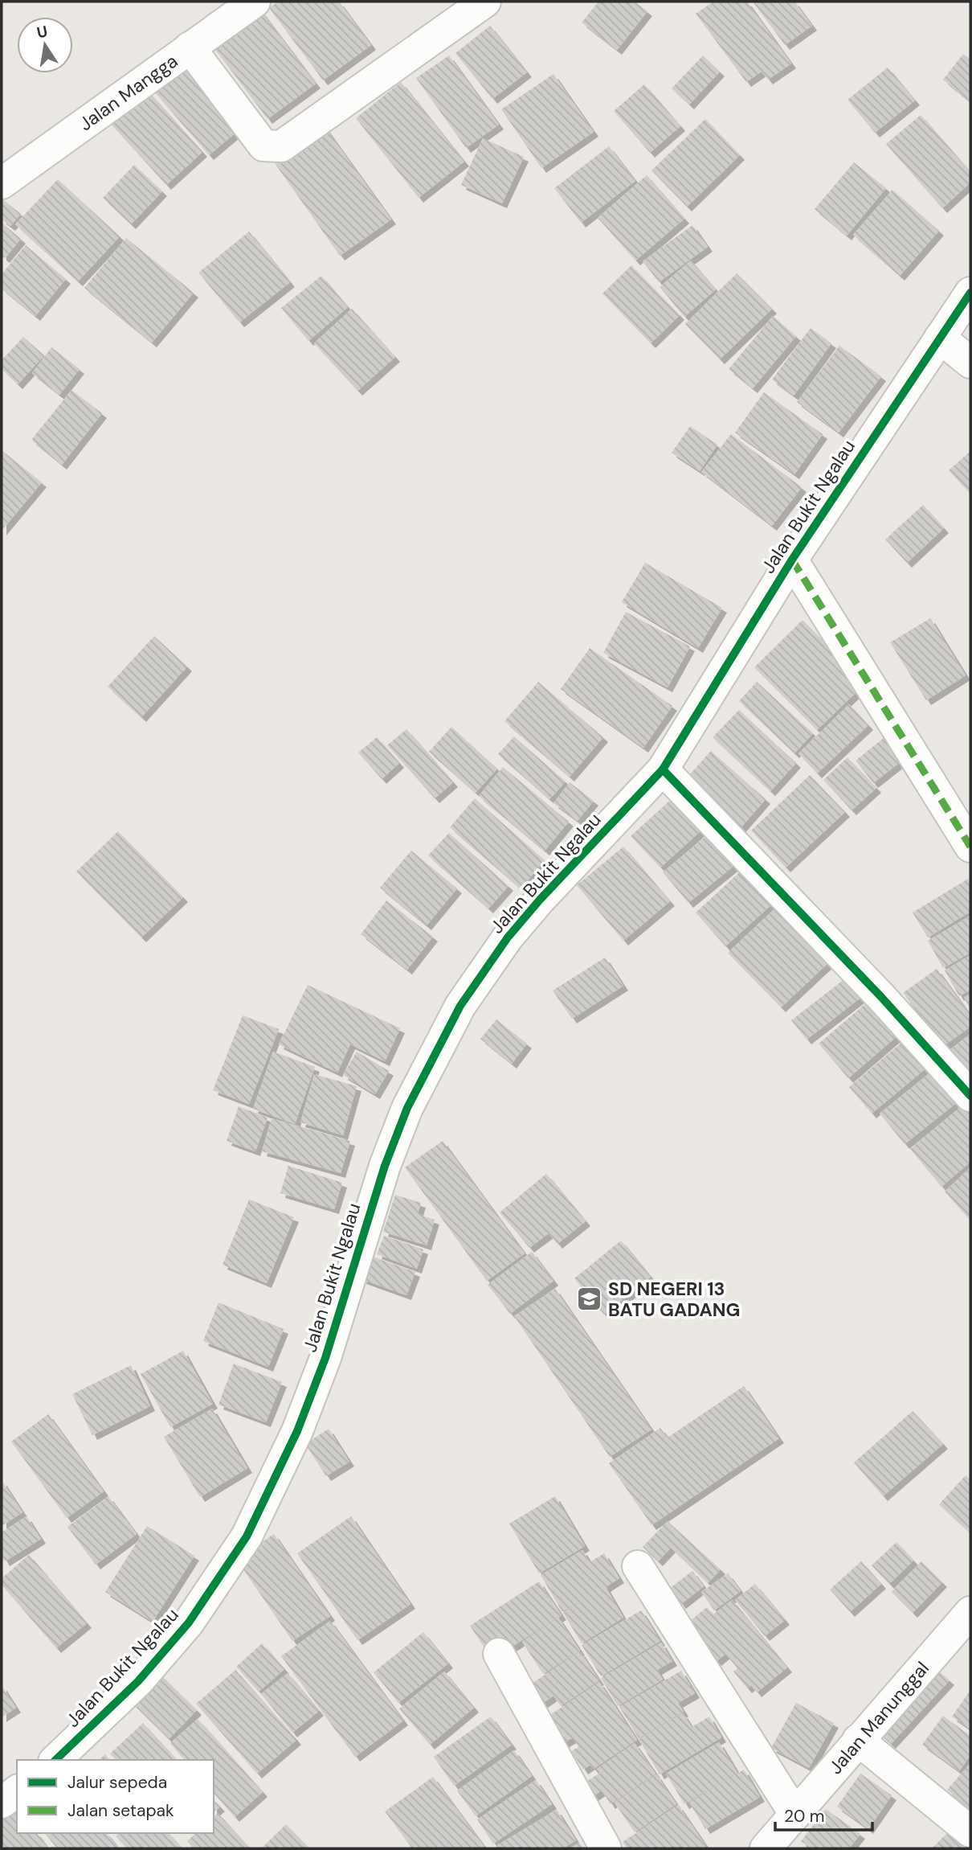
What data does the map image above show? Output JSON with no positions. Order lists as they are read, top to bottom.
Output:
{
  "streets": {
    "street": ["Jalan Mangga", "Jalan Bukit Ngalau", "Jalan Manunggal"]
  },
  "places": {
    "school or university": ["SD NEGERI 13 BATU GADANG"]
  },
  "legend": ["Jalur sepeda", "Jalan setapak"],
  "scale_bar": "20 m",
  "north": "top"
}
